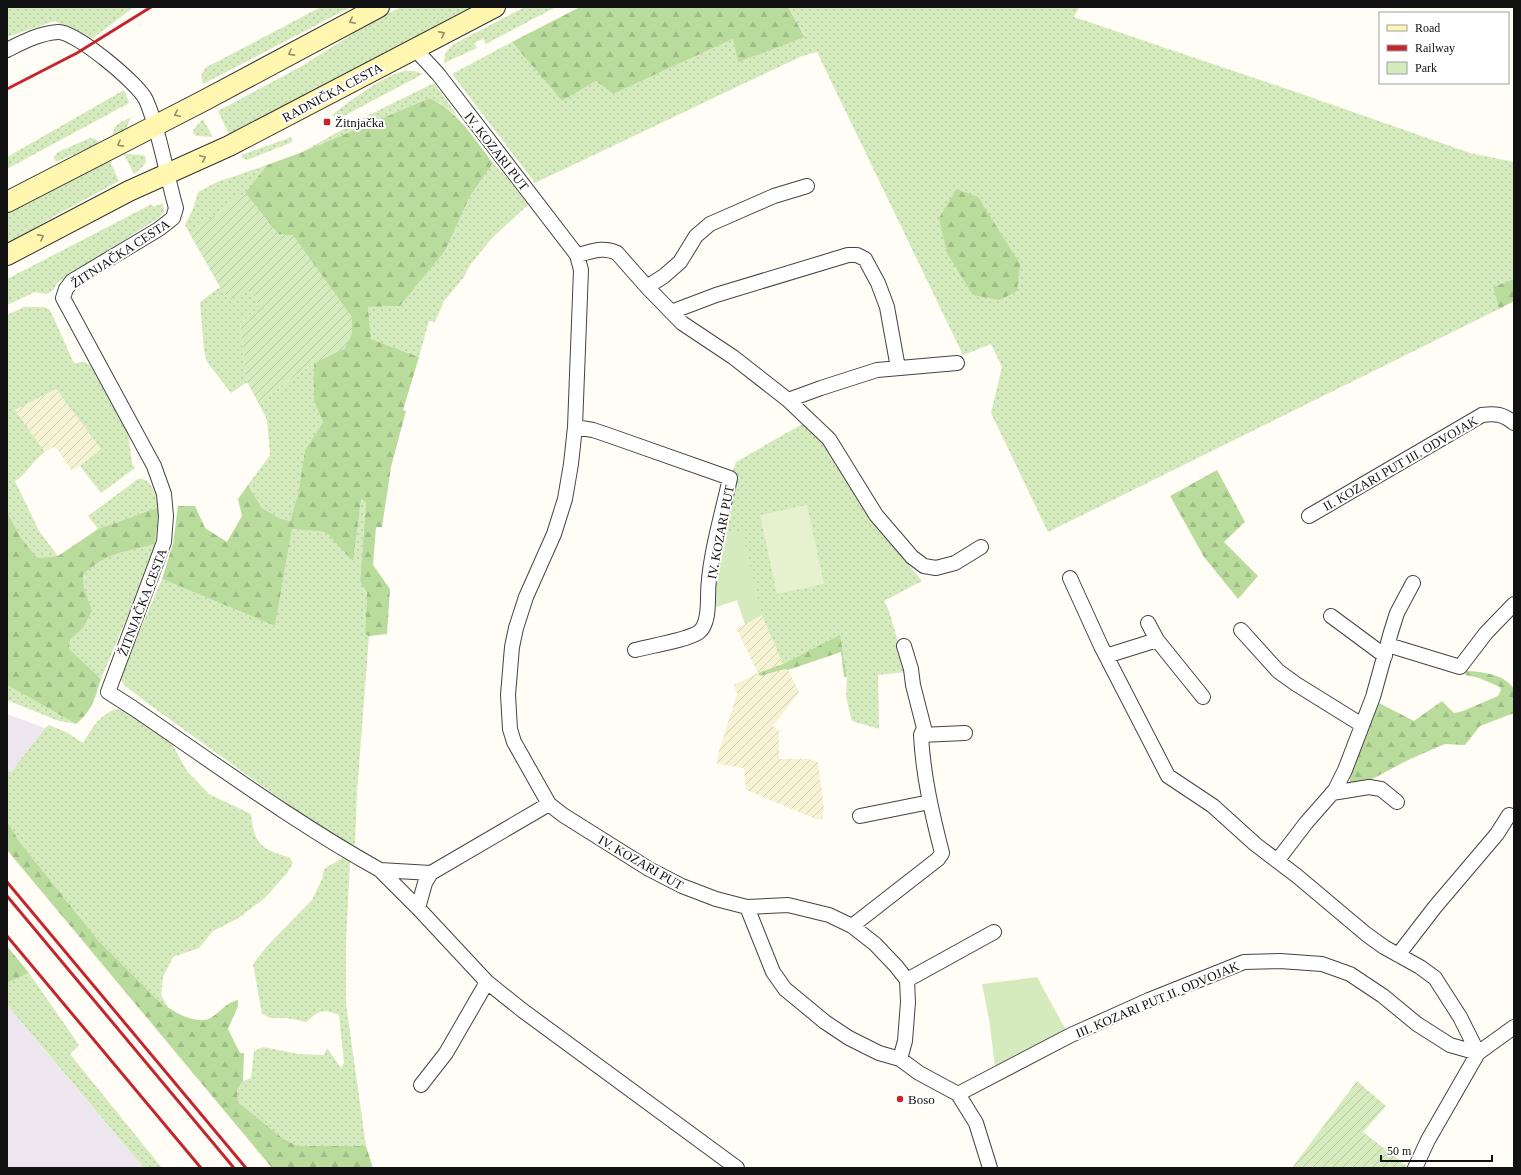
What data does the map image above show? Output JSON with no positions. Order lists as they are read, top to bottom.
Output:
{
  "streets": {
    "main road": ["RADNIČKA CESTA"],
    "street": [
      "IV. KOZARI PUT",
      "ŽITNJAČKA CESTA",
      "II. KOZARI PUT III. ODVOJAK",
      "III. KOZARI PUT II. ODVOJAK"
    ]
  },
  "crossings": [
    ["RADNIČKA CESTA", "IV. KOZARI PUT"],
    ["RADNIČKA CESTA", "ŽITNJAČKA CESTA"]
  ],
  "places": {
    "transit": ["Žitnjačka"],
    "other": ["Boso"]
  },
  "legend": ["Road", "Railway", "Park"],
  "scale_bar": "50 m"
}
